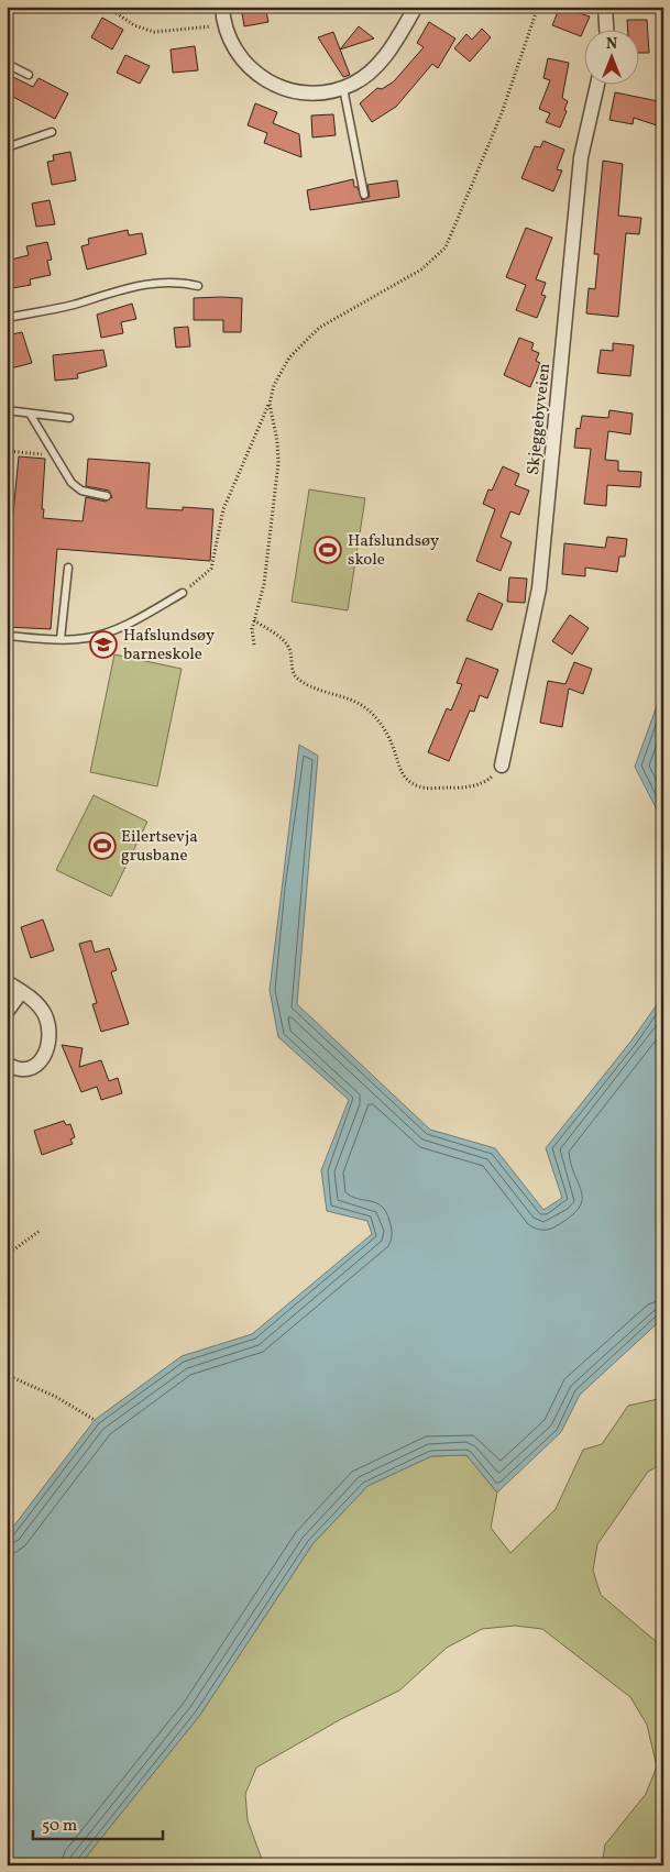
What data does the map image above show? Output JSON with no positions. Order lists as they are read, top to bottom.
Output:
{
  "streets": {
    "street": ["Skjeggebyveien"]
  },
  "places": {
    "sports": ["Hafslundsøy skole", "Eilertsevja grusbane"],
    "school or university": ["Hafslundsøy barneskole"]
  },
  "scale_bar": "50 m",
  "north": "top"
}
